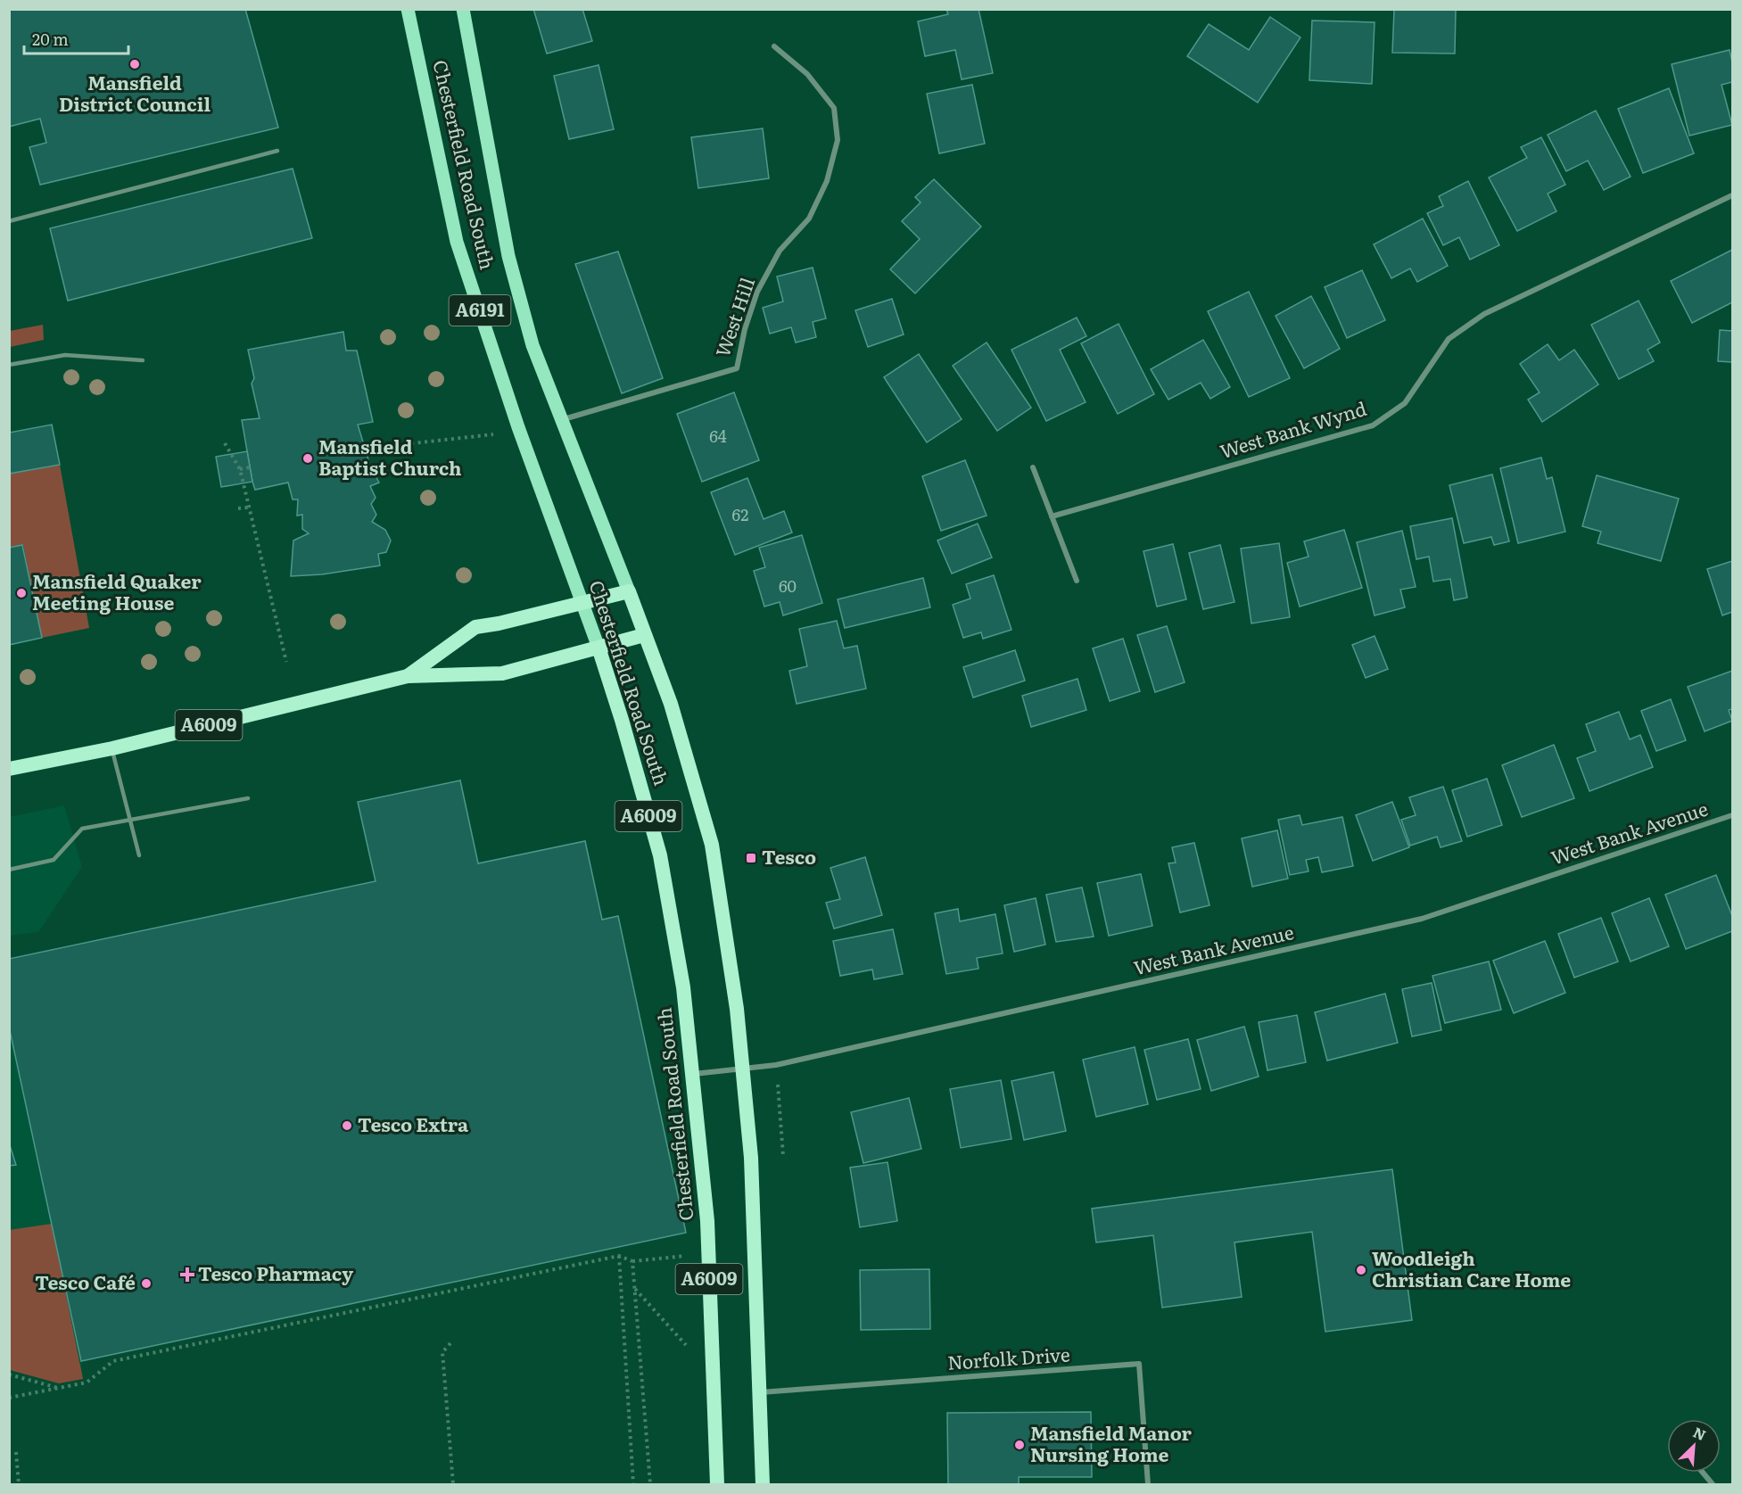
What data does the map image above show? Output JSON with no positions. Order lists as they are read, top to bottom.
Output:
{
  "streets": {
    "highway": ["Chesterfield Road South", "A6009"],
    "main road": ["A6191"],
    "street": [
      "West Hill",
      "West Bank Wynd",
      "West Bank Avenue",
      "Norfolk Drive"
    ]
  },
  "crossings": [
    ["Chesterfield Road South", "West Hill"],
    ["Chesterfield Road South", "A6009"],
    ["Chesterfield Road South", "West Bank Avenue"],
    ["Chesterfield Road South", "Norfolk Drive"]
  ],
  "places": {
    "other": [
      "Mansfield District Council",
      "Mansfield Baptist Church",
      "Mansfield Quaker Meeting House",
      "Tesco Extra",
      "Woodleigh Christian Care Home",
      "Tesco Café",
      "Mansfield Manor Nursing Home"
    ],
    "transit": ["Tesco"],
    "health": ["Tesco Pharmacy"]
  },
  "house_numbers": ["64", "62", "60"],
  "scale_bar": "20 m",
  "north": "top right"
}
